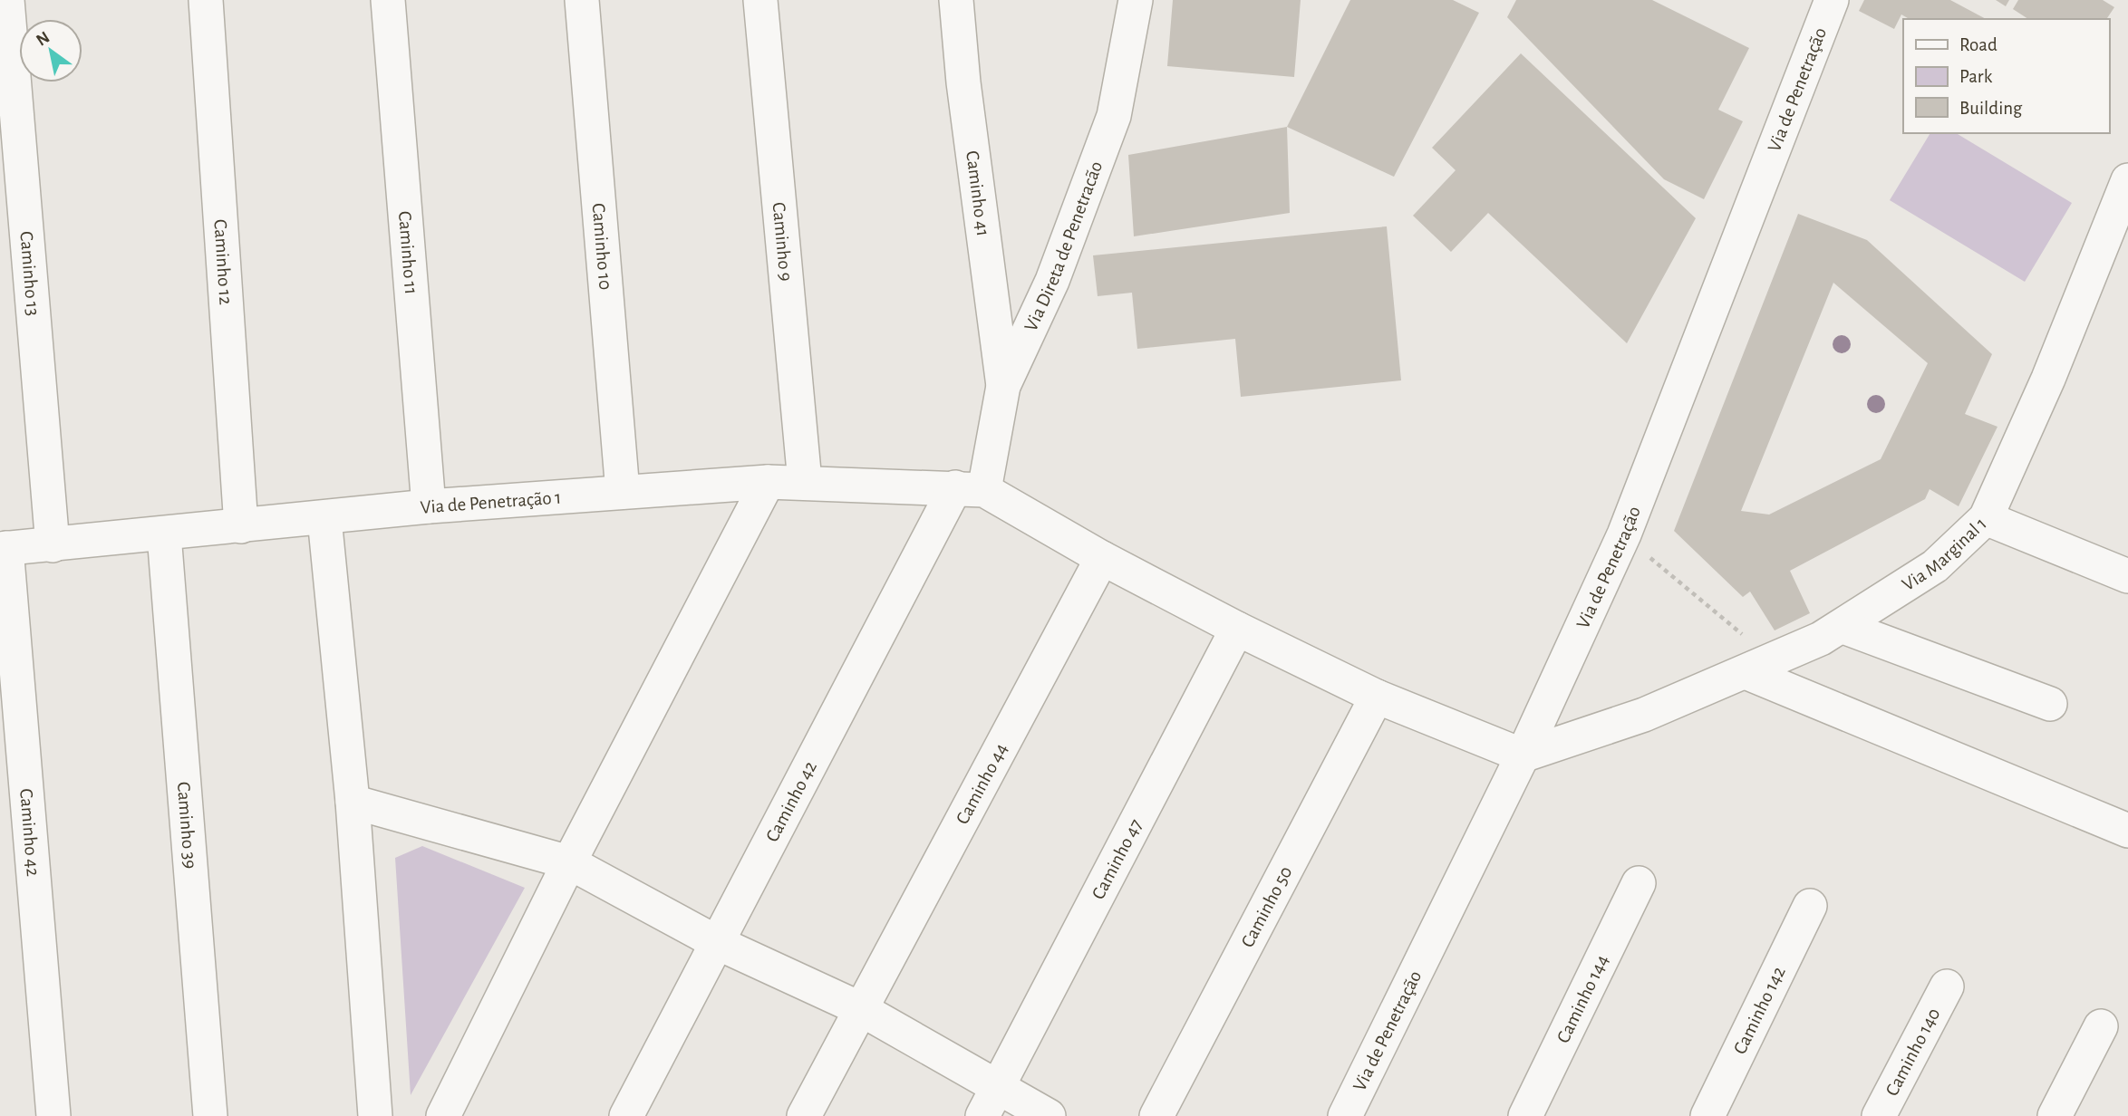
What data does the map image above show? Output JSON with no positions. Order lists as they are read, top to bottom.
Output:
{
  "streets": {
    "street": [
      "Via de Penetração",
      "Caminho 41",
      "Caminho 9",
      "Caminho 10",
      "Via Direta de Penetracão",
      "Caminho 11",
      "Caminho 12",
      "Caminho 13",
      "Via de Penetração 1",
      "Via Marginal 1",
      "Caminho 44",
      "Caminho 42",
      "Caminho 39",
      "Caminho 47",
      "Caminho 50",
      "Caminho 144",
      "Caminho 142",
      "Caminho 140"
    ]
  },
  "crossings": [
    ["Via de Penetração", "Via Marginal 1"],
    ["Caminho 41", "Via Direta de Penetracão"],
    ["Caminho 9", "Via de Penetração 1"],
    ["Caminho 10", "Via de Penetração 1"],
    ["Via Direta de Penetracão", "Via de Penetração 1"],
    ["Via Direta de Penetracão", "Caminho 42"],
    ["Caminho 11", "Via de Penetração 1"],
    ["Caminho 12", "Via de Penetração 1"],
    ["Caminho 13", "Via de Penetração 1"],
    ["Via de Penetração 1", "Caminho 42"],
    ["Via de Penetração 1", "Caminho 39"]
  ],
  "legend": ["Road", "Park", "Building"],
  "north": "top left"
}
